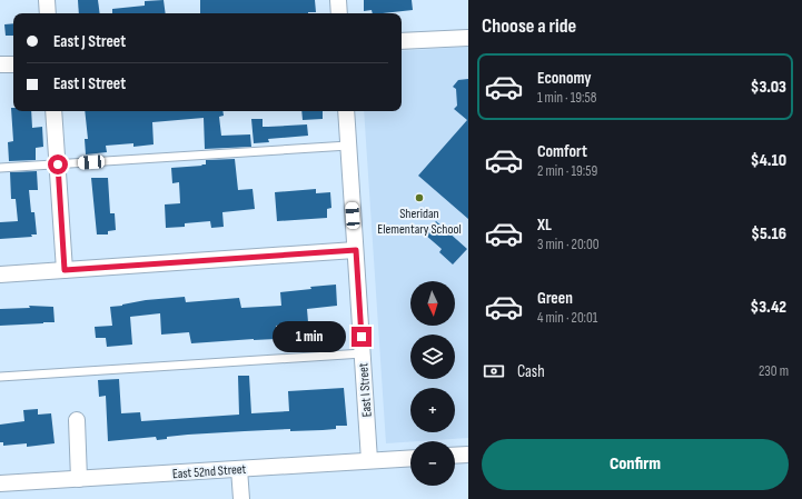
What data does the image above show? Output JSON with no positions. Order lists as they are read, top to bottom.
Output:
{
  "streets": {
    "street": ["East I Street", "East 52nd Street"]
  },
  "crossings": [
    ["East I Street", "East 52nd Street"]
  ],
  "places": ["Sheridan Elementary School"],
  "north": "bottom",
  "page": {
    "heading": "Choose a ride",
    "banner": ["East J Street", "East I Street"],
    "list": [
      {
        "name": "Economy",
        "note": "1 min · 19:58",
        "value": "$3.03"
      },
      {
        "name": "Comfort",
        "note": "2 min · 19:59",
        "value": "$4.10"
      },
      {
        "name": "XL",
        "note": "3 min · 20:00",
        "value": "$5.16"
      },
      {
        "name": "Green",
        "note": "4 min · 20:01",
        "value": "$3.42"
      }
    ],
    "map_buttons": ["+", "−"],
    "bubble": "1 min",
    "pay": ["Cash", "230 m"],
    "buttons": "Confirm"
  }
}
